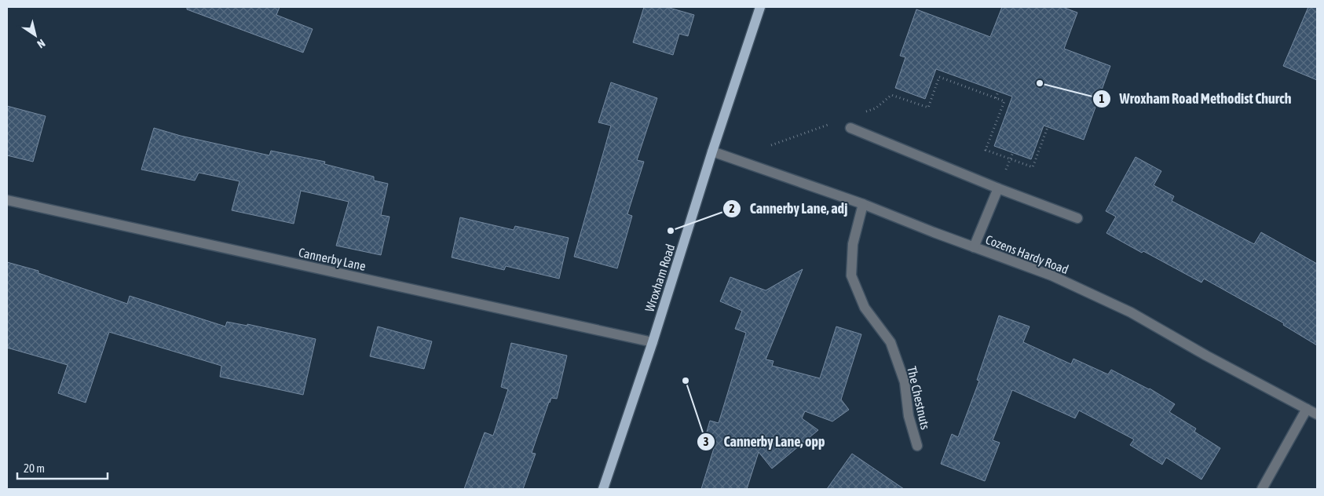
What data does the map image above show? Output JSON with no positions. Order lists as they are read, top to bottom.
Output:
{
  "streets": {
    "main road": ["Wroxham Road"],
    "street": ["Cozens Hardy Road", "Cannerby Lane", "The Chestnuts"]
  },
  "crossings": [
    ["Cozens Hardy Road", "Wroxham Road"],
    ["Cozens Hardy Road", "The Chestnuts"],
    ["Cannerby Lane", "Wroxham Road"]
  ],
  "places": ["Wroxham Road Methodist Church", "Cannerby Lane, adj", "Cannerby Lane, opp"],
  "scale_bar": "20 m",
  "north": "bottom right"
}
